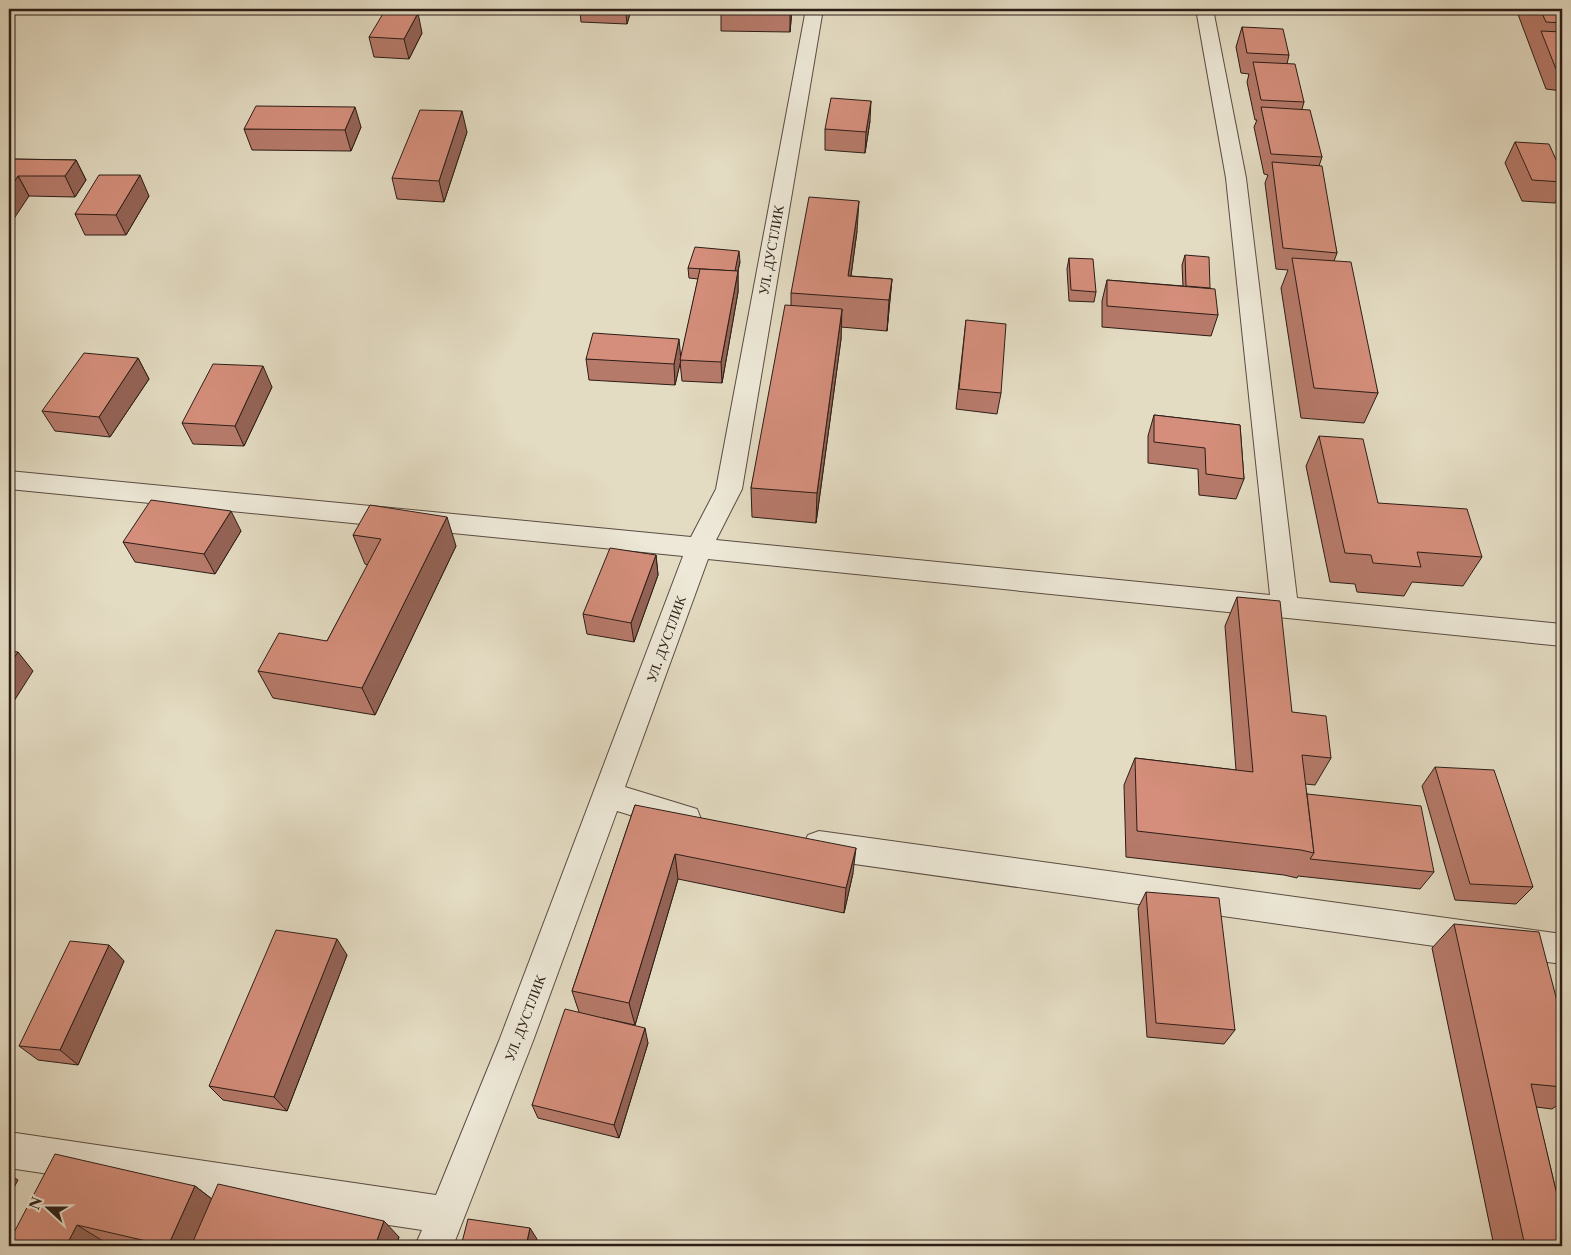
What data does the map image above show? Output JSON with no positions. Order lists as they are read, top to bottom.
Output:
{
  "streets": {
    "street": ["УЛ. ДУСТЛИК"]
  },
  "north": "left"
}
